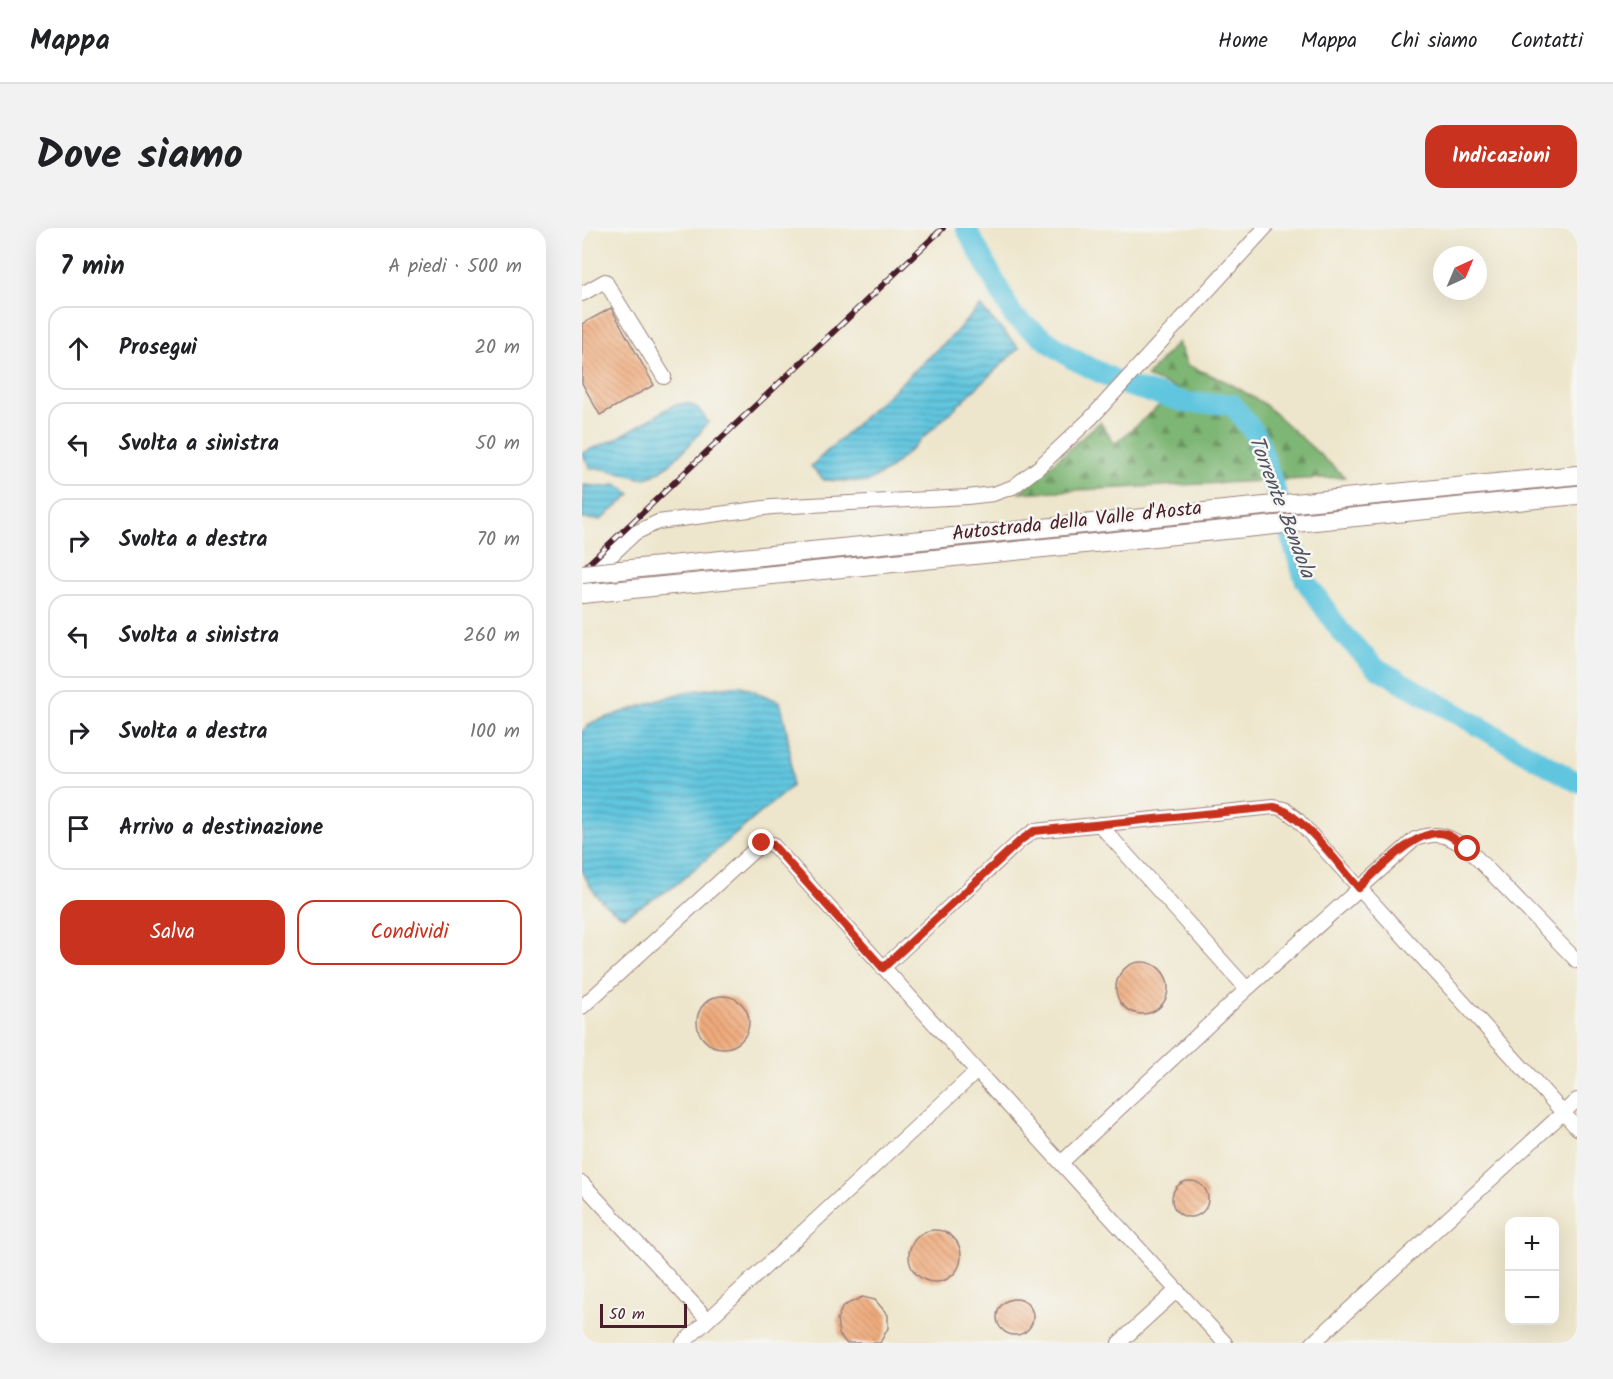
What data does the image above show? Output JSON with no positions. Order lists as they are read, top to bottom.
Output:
{
  "streets": {
    "highway": ["Autostrada della Valle d'Aosta"]
  },
  "water": ["Torrente Bendola"],
  "scale_bar": "50 m",
  "north": "top right",
  "page": {
    "header": "Mappa",
    "nav": [
      "Home",
      "Mappa",
      "Chi siamo",
      "Contatti"
    ],
    "title": "Dove siamo",
    "buttons": [
      "Indicazioni",
      ["Salva", "Condividi"]
    ],
    "heading": ["7 min", "A piedi · 500 m"],
    "list": [
      ["Prosegui", "20 m"],
      ["Svolta a sinistra", "50 m"],
      ["Svolta a destra", "70 m"],
      ["Svolta a sinistra", "260 m"],
      ["Svolta a destra", "100 m"],
      "Arrivo a destinazione"
    ],
    "map_buttons": ["+", "−"],
    "scale": "50 m"
  }
}
